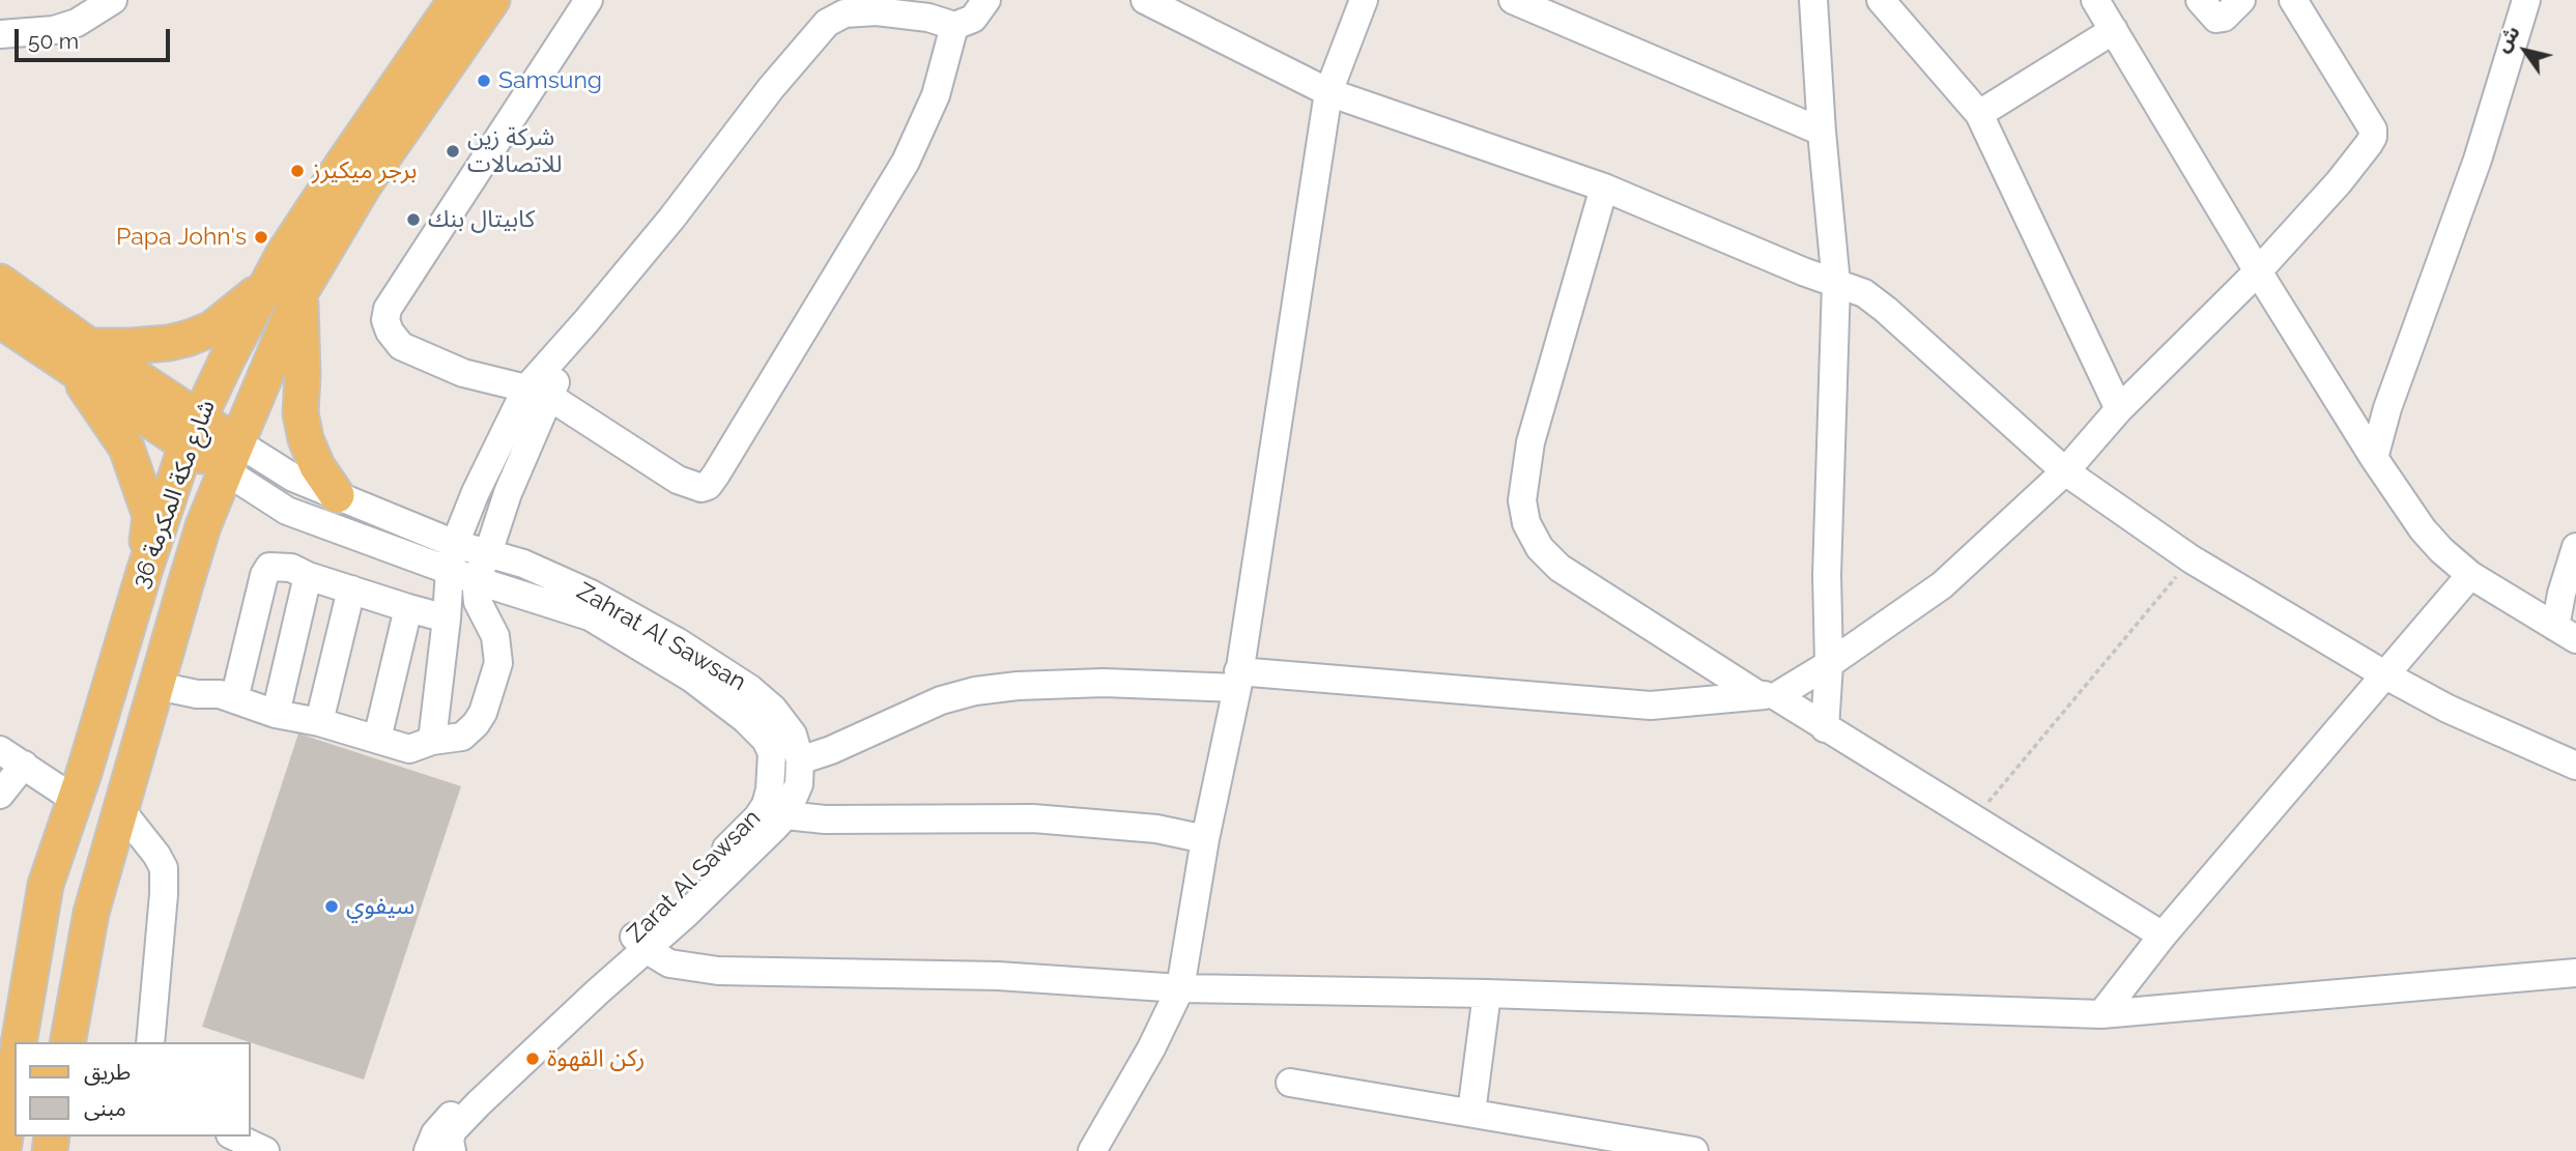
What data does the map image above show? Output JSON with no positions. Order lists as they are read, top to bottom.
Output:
{
  "streets": {
    "main road": ["شارع مكة المكرمة 36"],
    "street": ["Zahrat Al Sawsan", "Zarat Al Sawsan"]
  },
  "crossings": [
    ["شارع مكة المكرمة 36", "Zahrat Al Sawsan"],
    ["شارع مكة المكرمة 36", "Zarat Al Sawsan"],
    ["Zahrat Al Sawsan", "Zarat Al Sawsan"]
  ],
  "places": [
    "Samsung",
    "شركة زين للاتصالات",
    "برجر ميكيرز",
    "كابيتال بنك",
    "Papa John's",
    "سيفوي",
    "ركن القهوة"
  ],
  "legend": ["طريق", "مبنى"],
  "scale_bar": "50 m",
  "north": "top left"
}
